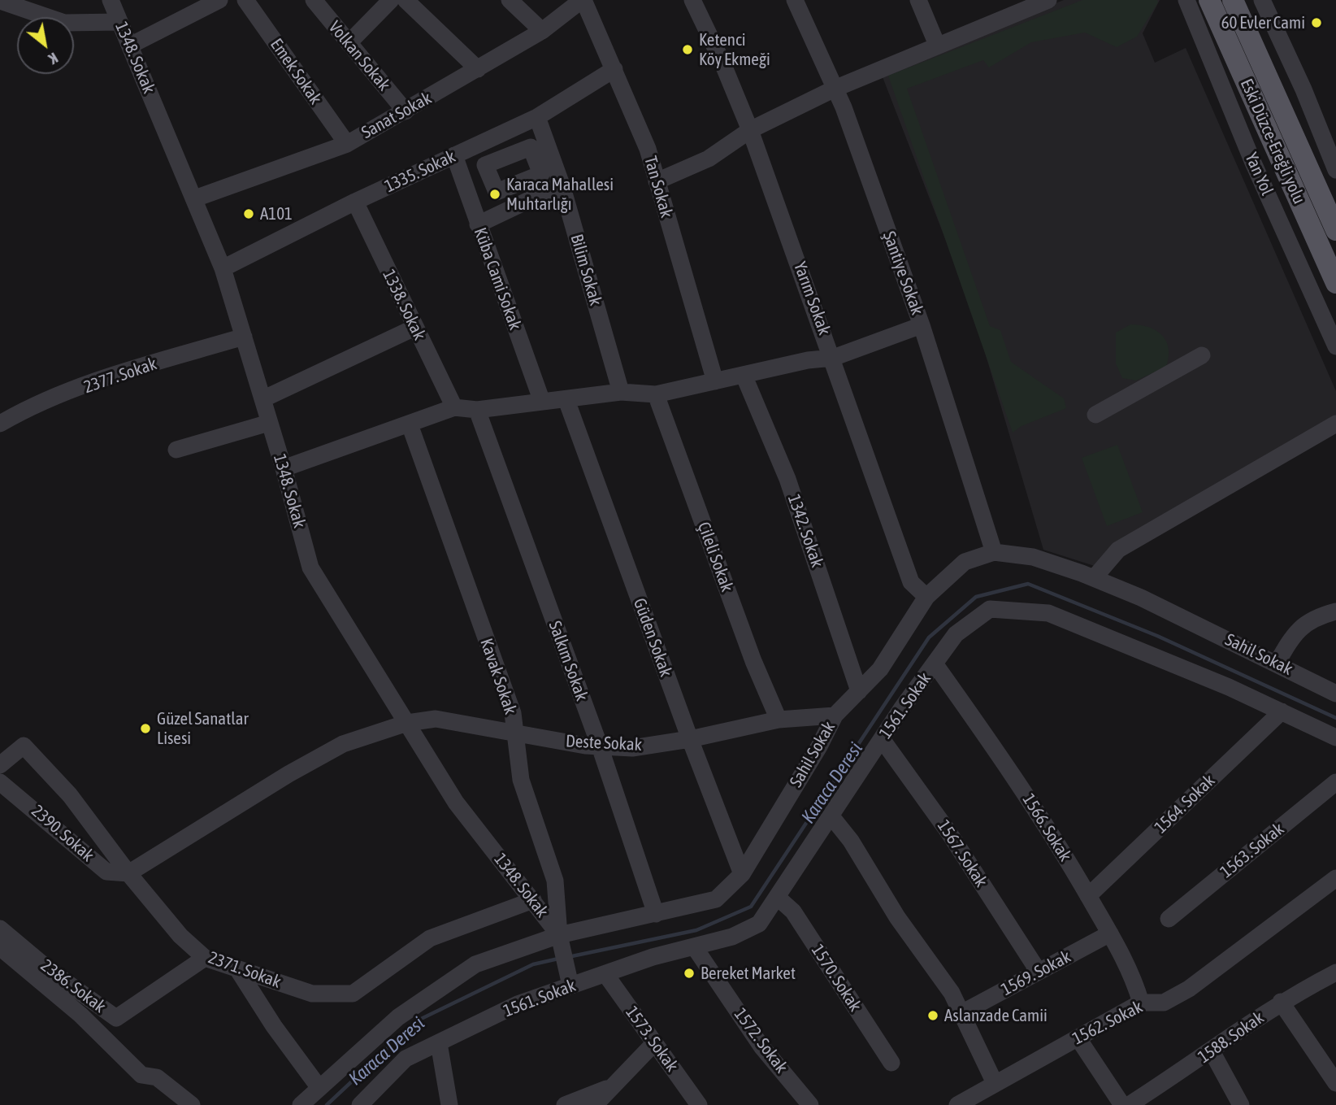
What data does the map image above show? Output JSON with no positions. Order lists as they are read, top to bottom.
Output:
{
  "streets": {
    "main road": ["Eski Düzce-Ereğli yolu"],
    "street": [
      "Volkan Sokak",
      "1348. Sokak",
      "Emek Sokak",
      "Sanat Sokak",
      "1335. Sokak",
      "Yan Yol",
      "Tan Sokak",
      "Bilim Sokak",
      "Şantiye Sokak",
      "Küba Cami Sokak",
      "Yarım Sokak",
      "1338. Sokak",
      "2377. Sokak",
      "1342. Sokak",
      "Çileli Sokak",
      "Güden Sokak",
      "Sahil Sokak",
      "Salkım Sokak",
      "Kavak Sokak",
      "1561. Sokak",
      "Deste Sokak",
      "1564. Sokak",
      "1566. Sokak",
      "2390. Sokak",
      "1563. Sokak",
      "1567. Sokak",
      "2371. Sokak",
      "1569. Sokak",
      "1570. Sokak",
      "2386. Sokak",
      "1562. Sokak",
      "1588. Sokak",
      "1573. Sokak",
      "1572. Sokak"
    ]
  },
  "crossings": [
    ["Volkan Sokak", "Sanat Sokak"],
    ["1348. Sokak", "Sanat Sokak"],
    ["1348. Sokak", "1335. Sokak"],
    ["1348. Sokak", "2377. Sokak"],
    ["1348. Sokak", "Sahil Sokak"],
    ["1348. Sokak", "Kavak Sokak"],
    ["1348. Sokak", "Deste Sokak"],
    ["1348. Sokak", "2371. Sokak"],
    ["Emek Sokak", "Sanat Sokak"],
    ["Sanat Sokak", "Tan Sokak"],
    ["1335. Sokak", "Tan Sokak"],
    ["1335. Sokak", "Bilim Sokak"],
    ["1335. Sokak", "Küba Cami Sokak"],
    ["1335. Sokak", "1338. Sokak"],
    ["Şantiye Sokak", "Sahil Sokak"],
    ["Yarım Sokak", "Sahil Sokak"],
    ["1342. Sokak", "Sahil Sokak"],
    ["Çileli Sokak", "Deste Sokak"],
    ["Güden Sokak", "Sahil Sokak"],
    ["Güden Sokak", "Deste Sokak"],
    ["Sahil Sokak", "Salkım Sokak"],
    ["Sahil Sokak", "Kavak Sokak"],
    ["Sahil Sokak", "Deste Sokak"],
    ["Salkım Sokak", "Deste Sokak"],
    ["Kavak Sokak", "1561. Sokak"],
    ["Kavak Sokak", "Deste Sokak"],
    ["1561. Sokak", "1564. Sokak"],
    ["1561. Sokak", "1566. Sokak"],
    ["1561. Sokak", "1567. Sokak"],
    ["1561. Sokak", "1570. Sokak"],
    ["1561. Sokak", "1573. Sokak"],
    ["1561. Sokak", "1572. Sokak"],
    ["Deste Sokak", "2390. Sokak"],
    ["Deste Sokak", "2371. Sokak"],
    ["1564. Sokak", "1566. Sokak"],
    ["1566. Sokak", "1569. Sokak"],
    ["1566. Sokak", "1562. Sokak"],
    ["2390. Sokak", "2371. Sokak"],
    ["1567. Sokak", "1569. Sokak"],
    ["2371. Sokak", "2386. Sokak"]
  ],
  "water": ["Karaca Deresi"],
  "places": [
    "60 Evler Cami",
    "Ketenci Köy Ekmeği",
    "Karaca Mahallesi Muhtarlığı",
    "A101",
    "Güzel Sanatlar Lisesi",
    "Bereket Market",
    "Aslanzade Camii"
  ],
  "north": "bottom right"
}
